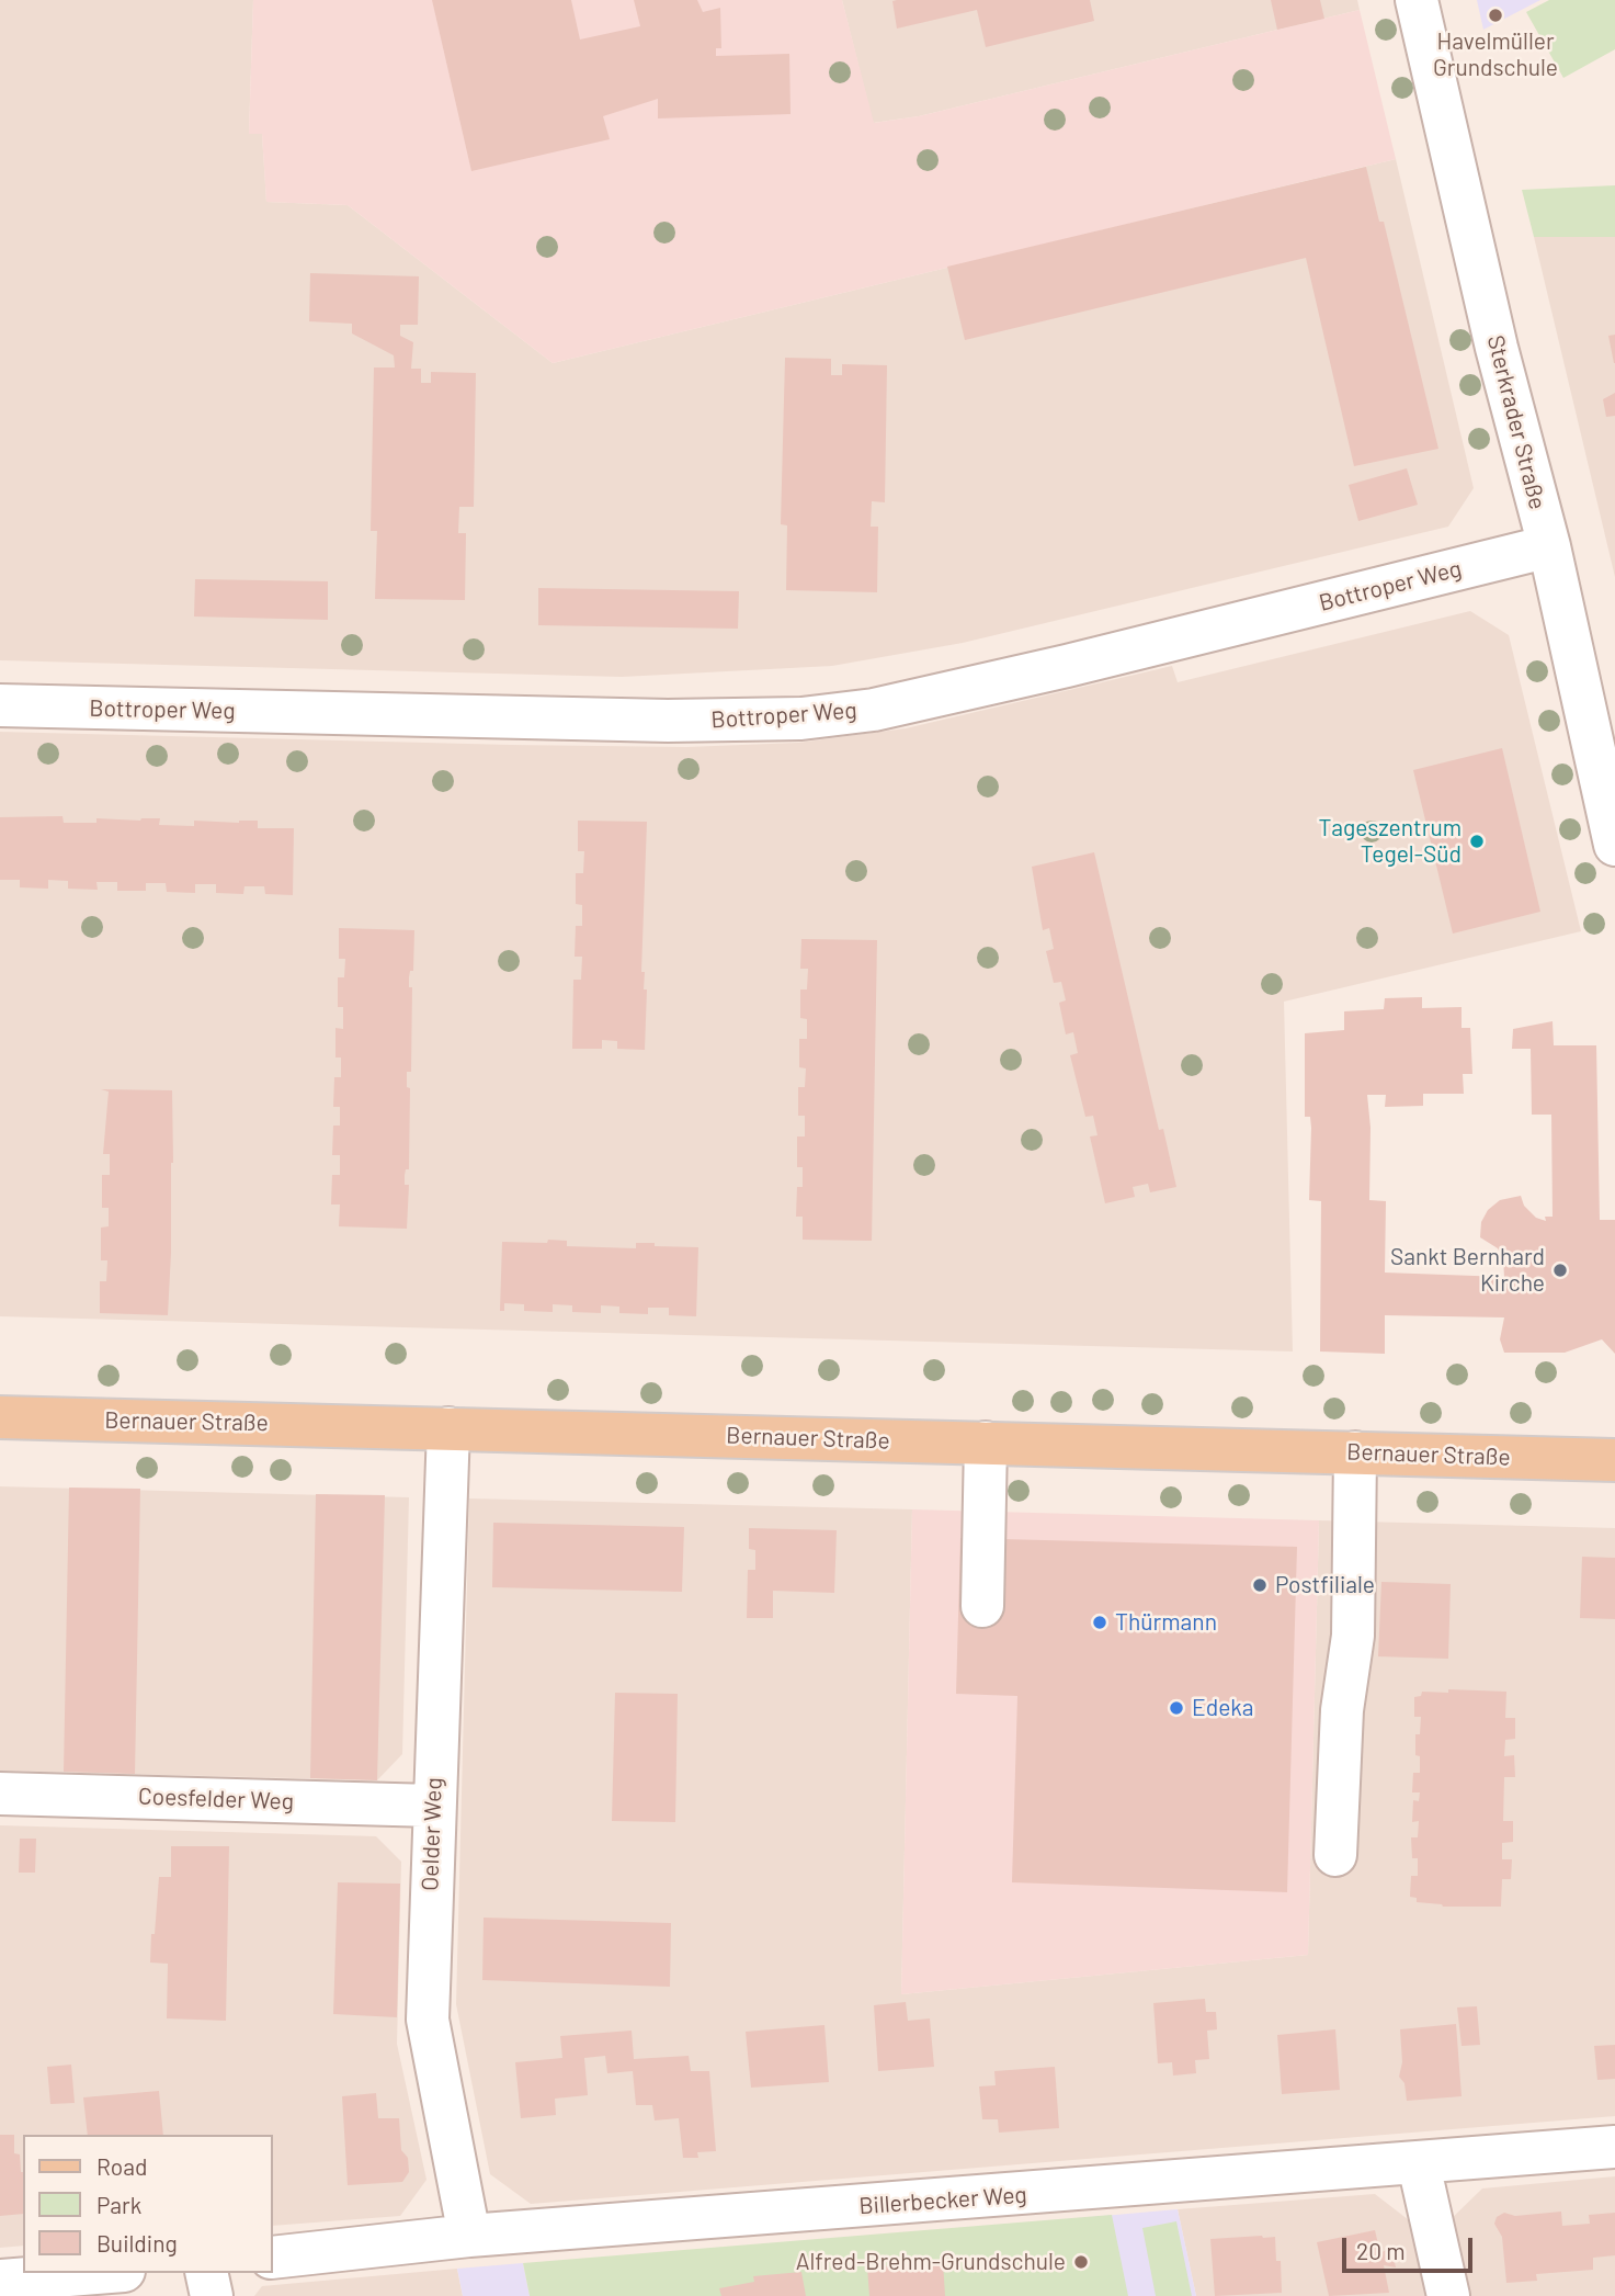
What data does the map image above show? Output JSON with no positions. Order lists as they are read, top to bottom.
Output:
{
  "streets": {
    "main road": ["Bernauer Straße"],
    "street": [
      "Sterkrader Straße",
      "Bottroper Weg",
      "Coesfelder Weg",
      "Oelder Weg",
      "Billerbecker Weg"
    ]
  },
  "crossings": [
    ["Sterkrader Straße", "Bottroper Weg"],
    ["Bernauer Straße", "Oelder Weg"],
    ["Coesfelder Weg", "Oelder Weg"],
    ["Oelder Weg", "Billerbecker Weg"]
  ],
  "places": [
    "Havelmüller Grundschule",
    "Tageszentrum Tegel-Süd",
    "Sankt Bernhard Kirche",
    "Postfiliale",
    "Thürmann",
    "Edeka",
    "Alfred-Brehm-Grundschule"
  ],
  "legend": ["Road", "Park", "Building"],
  "scale_bar": "20 m"
}
